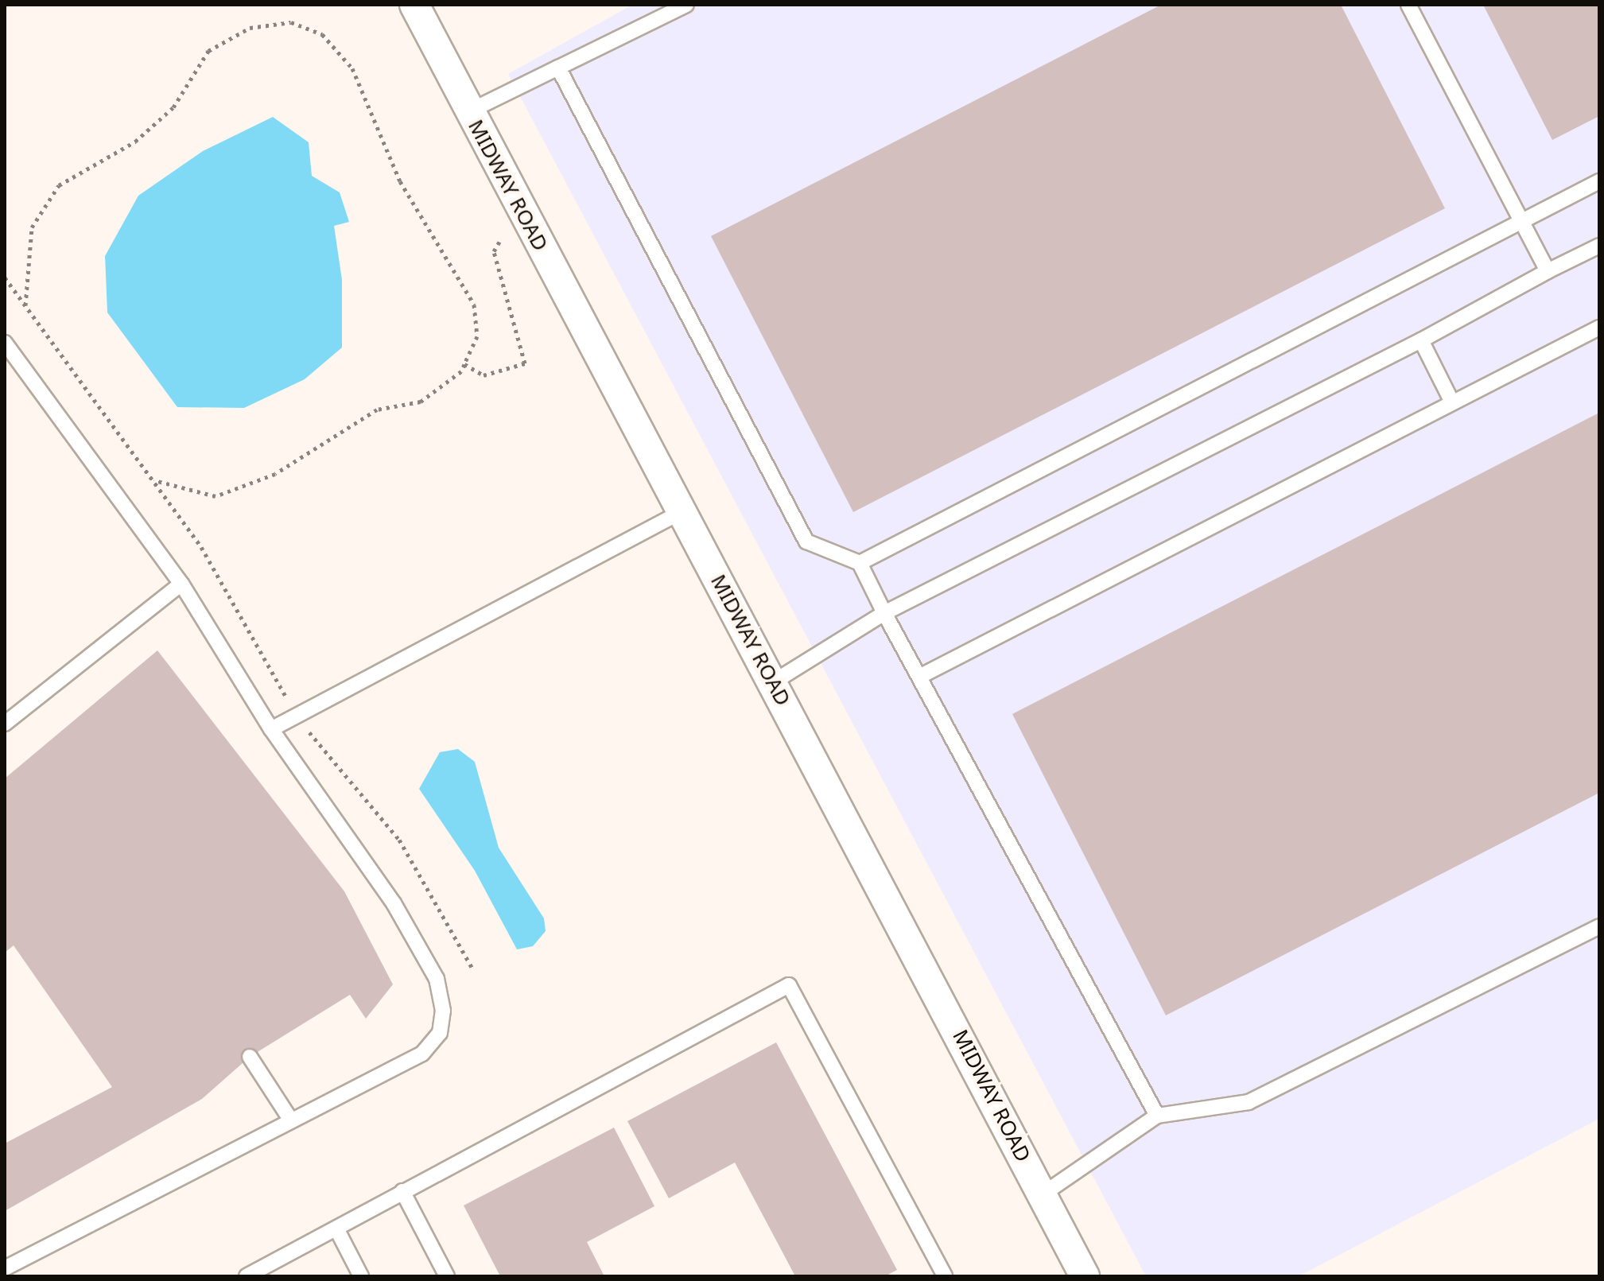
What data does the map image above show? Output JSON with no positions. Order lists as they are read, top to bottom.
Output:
{
  "streets": {
    "street": ["MIDWAY ROAD"]
  }
}
